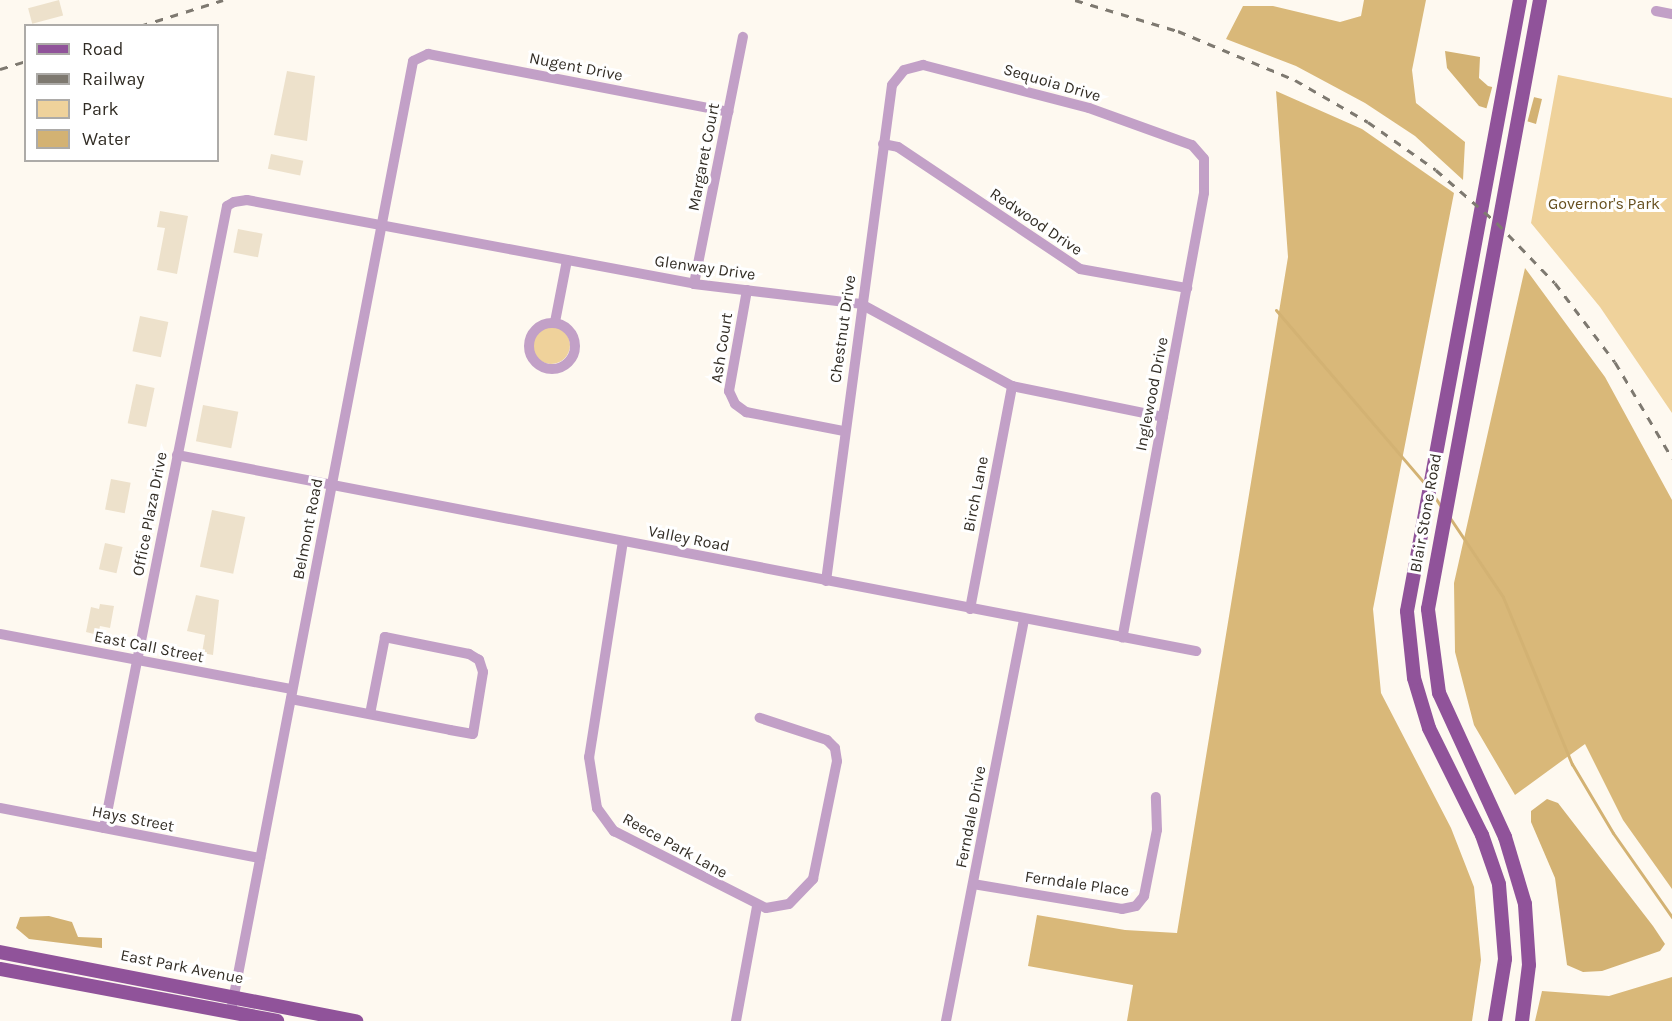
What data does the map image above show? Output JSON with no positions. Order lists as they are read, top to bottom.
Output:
{
  "streets": {
    "main road": ["Blair Stone Road", "East Park Avenue"],
    "street": [
      "Nugent Drive",
      "Sequoia Drive",
      "Margaret Court",
      "Redwood Drive",
      "Glenway Drive",
      "Chestnut Drive",
      "Ash Court",
      "Inglewood Drive",
      "Birch Lane",
      "Office Plaza Drive",
      "Belmont Road",
      "Valley Road",
      "East Call Street",
      "Ferndale Drive",
      "Hays Street",
      "Reece Park Lane",
      "Ferndale Place"
    ]
  },
  "crossings": [
    ["Nugent Drive", "Margaret Court"],
    ["Nugent Drive", "Belmont Road"],
    ["Sequoia Drive", "Chestnut Drive"],
    ["Sequoia Drive", "Inglewood Drive"],
    ["Margaret Court", "Glenway Drive"],
    ["Redwood Drive", "Chestnut Drive"],
    ["Redwood Drive", "Inglewood Drive"],
    ["Glenway Drive", "Chestnut Drive"],
    ["Glenway Drive", "Ash Court"],
    ["Glenway Drive", "Inglewood Drive"],
    ["Glenway Drive", "Birch Lane"],
    ["Glenway Drive", "Office Plaza Drive"],
    ["Glenway Drive", "Belmont Road"],
    ["Chestnut Drive", "Ash Court"],
    ["Chestnut Drive", "Valley Road"],
    ["Inglewood Drive", "Valley Road"],
    ["Birch Lane", "Valley Road"],
    ["Office Plaza Drive", "Valley Road"],
    ["Office Plaza Drive", "East Call Street"],
    ["Office Plaza Drive", "Hays Street"],
    ["Belmont Road", "Valley Road"],
    ["Belmont Road", "East Call Street"],
    ["Belmont Road", "Hays Street"],
    ["Belmont Road", "East Park Avenue"],
    ["Valley Road", "Ferndale Drive"],
    ["Valley Road", "Reece Park Lane"],
    ["Ferndale Drive", "Ferndale Place"]
  ],
  "parks": ["Governor's Park"],
  "legend": [
    "Road",
    "Railway",
    "Park",
    "Water"
  ]
}
